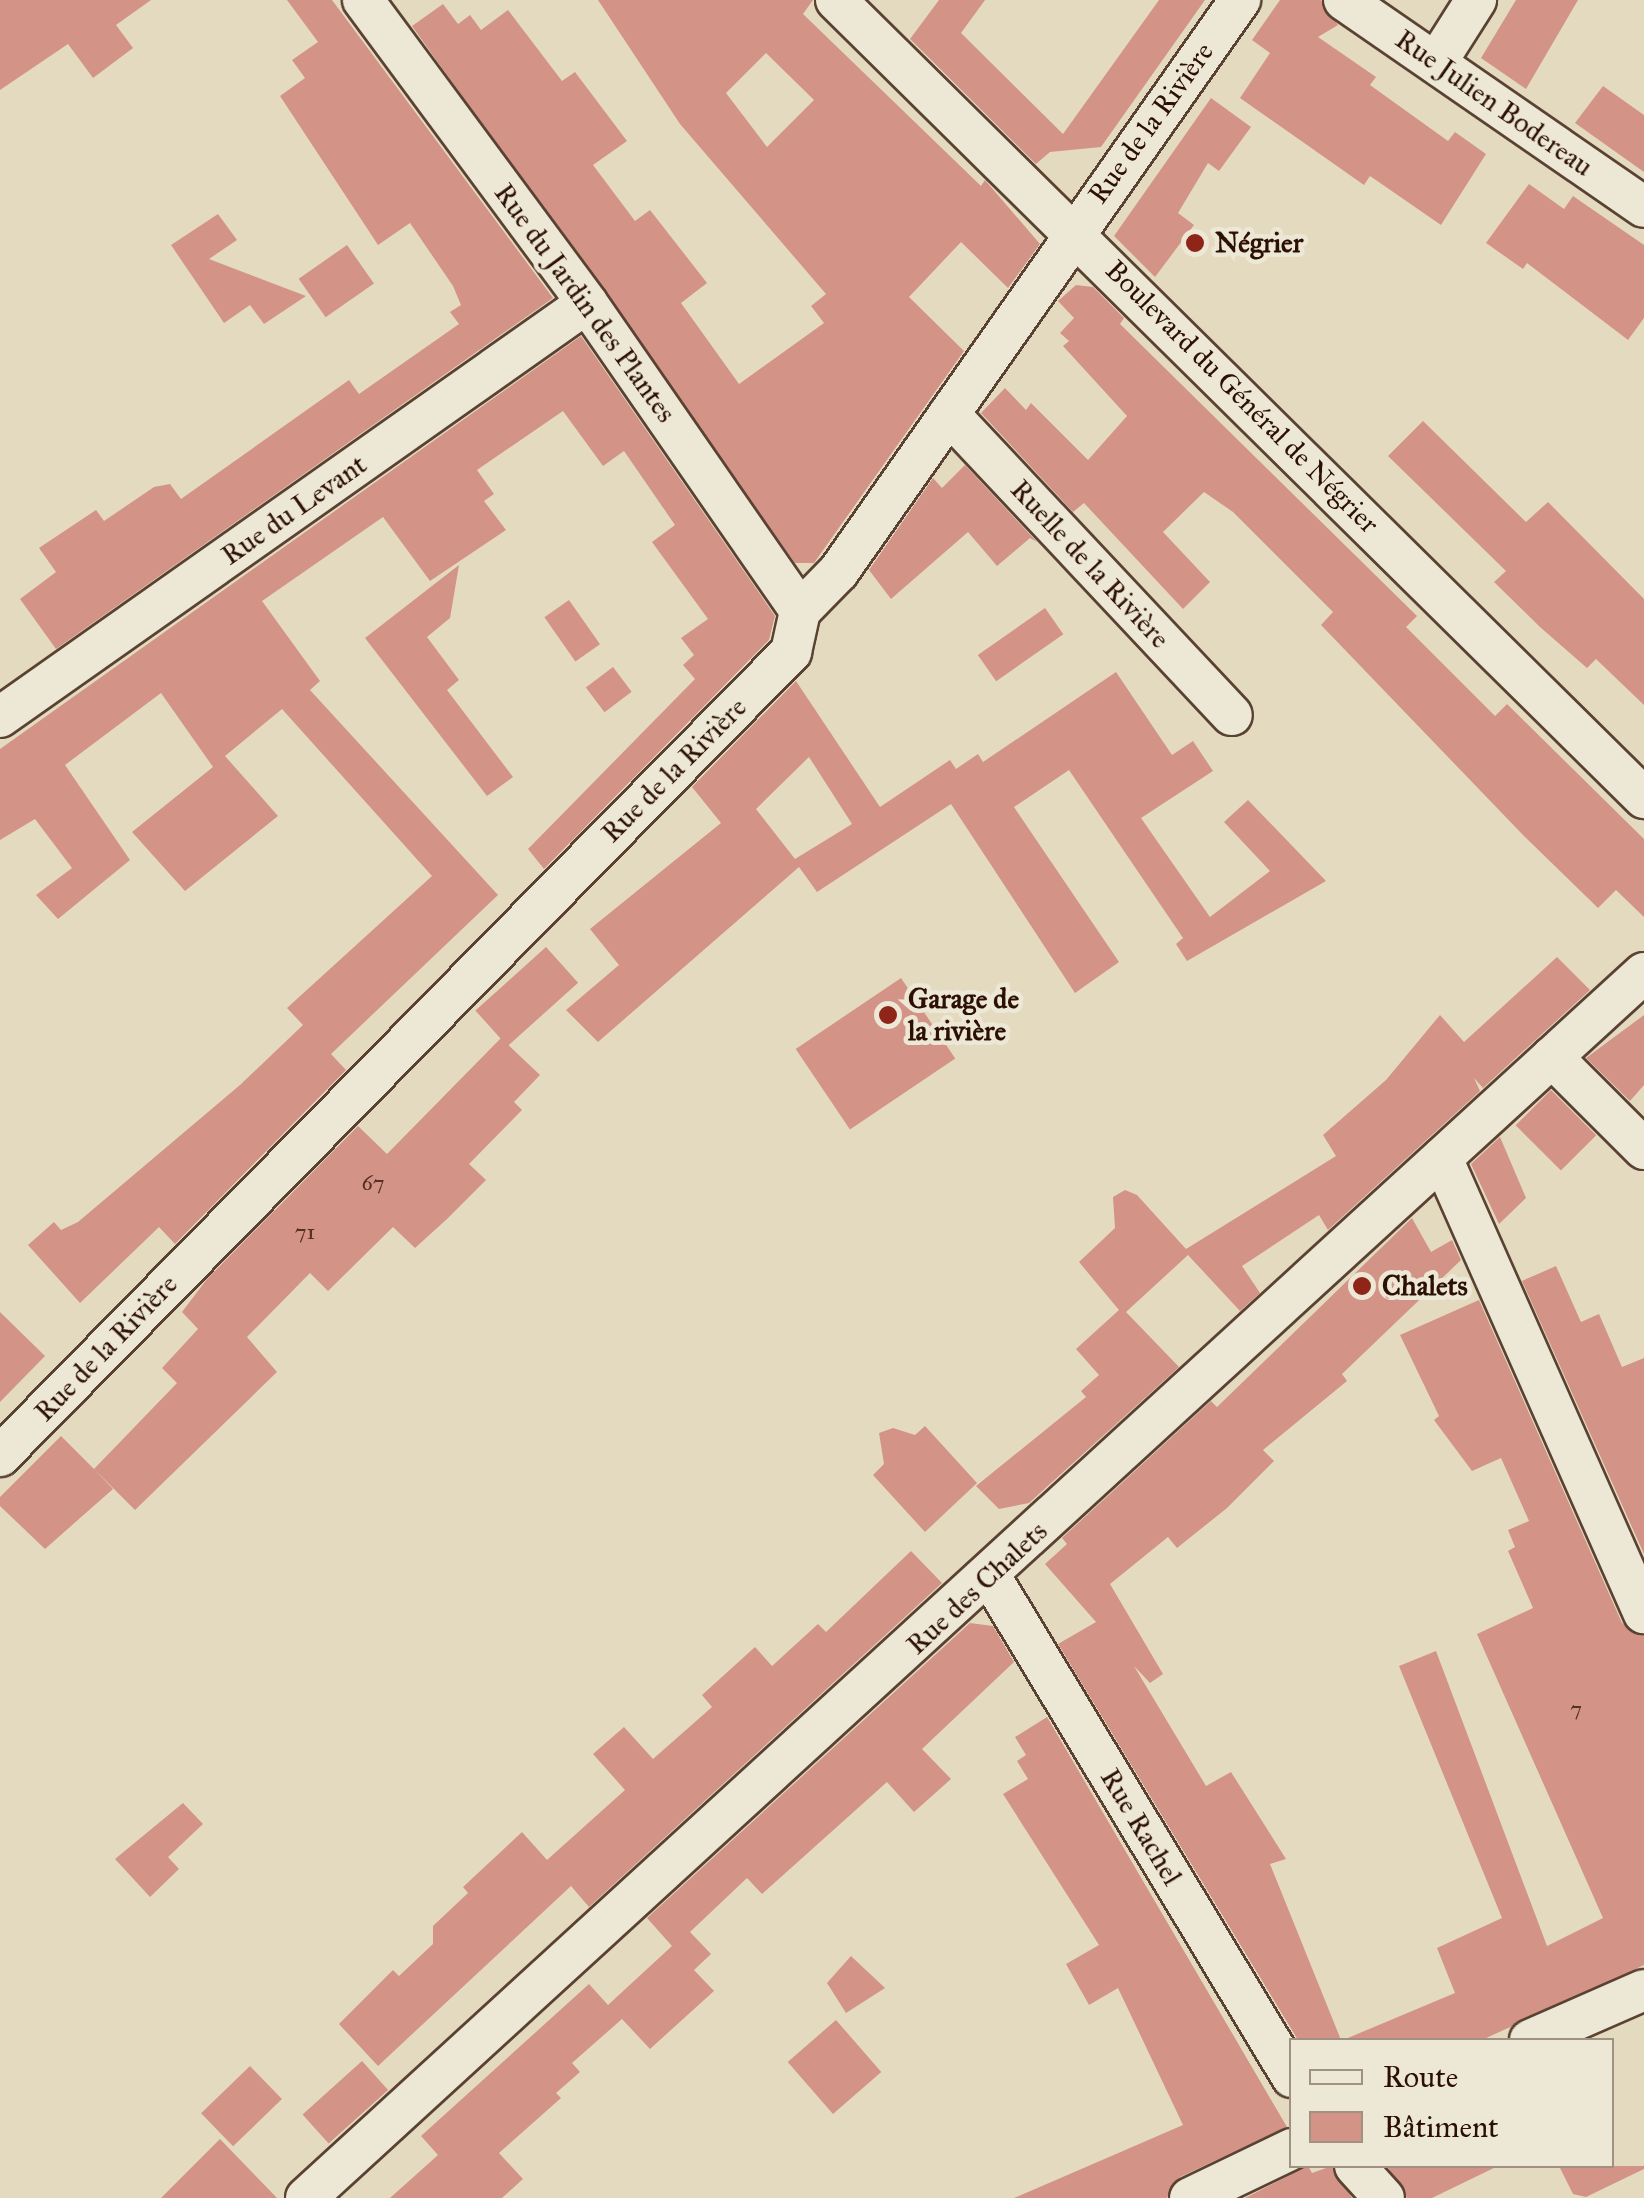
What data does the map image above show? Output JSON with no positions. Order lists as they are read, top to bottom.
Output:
{
  "streets": {
    "street": [
      "Rue Julien Bodereau",
      "Rue de la Rivière",
      "Rue du Jardin des Plantes",
      "Boulevard du Général de Négrier",
      "Rue du Levant",
      "Ruelle de la Rivière",
      "Rue des Chalets",
      "Rue Rachel"
    ]
  },
  "crossings": [
    ["Rue de la Rivière", "Rue du Jardin des Plantes"],
    ["Rue de la Rivière", "Boulevard du Général de Négrier"],
    ["Rue de la Rivière", "Ruelle de la Rivière"],
    ["Rue du Jardin des Plantes", "Rue du Levant"],
    ["Rue des Chalets", "Rue Rachel"]
  ],
  "places": ["Négrier", "Garage de la rivière", "Chalets"],
  "house_numbers": ["67", "71", "7"],
  "legend": ["Route", "Bâtiment"]
}
